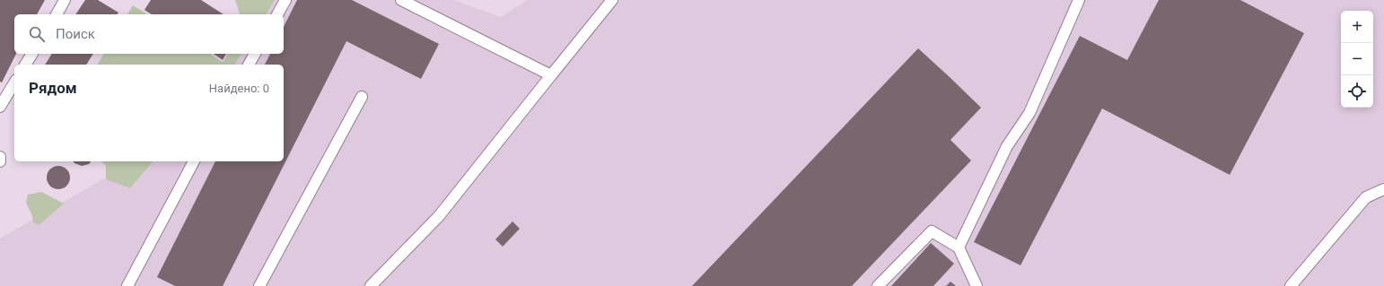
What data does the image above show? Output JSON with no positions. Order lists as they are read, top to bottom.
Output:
{
  "page": {
    "map_buttons": ["+", "−"],
    "search": "Поиск",
    "heading": ["Рядом", "Найдено: 0"]
  }
}
